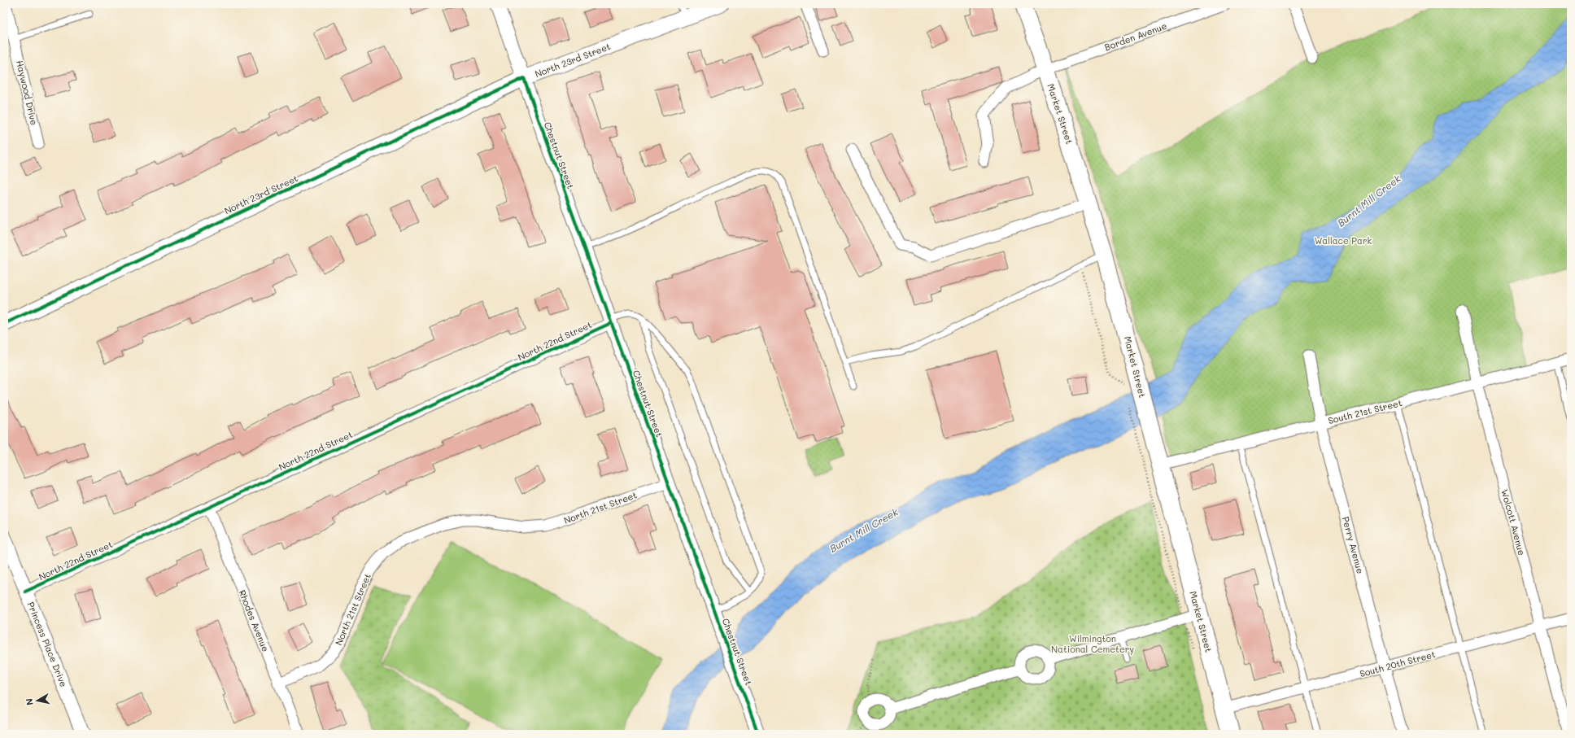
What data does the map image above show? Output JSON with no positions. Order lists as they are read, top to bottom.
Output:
{
  "streets": {
    "main road": ["North 23rd Street", "Market Street"],
    "street": [
      "Borden Avenue",
      "Haywood Drive",
      "Chestnut Street",
      "North 22nd Street",
      "South 21st Street",
      "North 21st Street",
      "Wolcott Avenue",
      "Perry Avenue",
      "Rhodes Avenue",
      "Princess Place Drive",
      "South 20th Street"
    ]
  },
  "crossings": [
    ["Borden Avenue", "Market Street"],
    ["North 23rd Street", "Chestnut Street"],
    ["Market Street", "South 21st Street"],
    ["Market Street", "South 20th Street"],
    ["Chestnut Street", "North 22nd Street"],
    ["Chestnut Street", "North 21st Street"],
    ["North 22nd Street", "Rhodes Avenue"],
    ["North 22nd Street", "Princess Place Drive"],
    ["South 21st Street", "Wolcott Avenue"],
    ["South 21st Street", "Perry Avenue"],
    ["North 21st Street", "Rhodes Avenue"],
    ["Wolcott Avenue", "South 20th Street"],
    ["Perry Avenue", "South 20th Street"]
  ],
  "water": ["Burnt Mill Creek"],
  "parks": ["Wallace Park", "Wilmington National Cemetery"],
  "north": "left"
}
